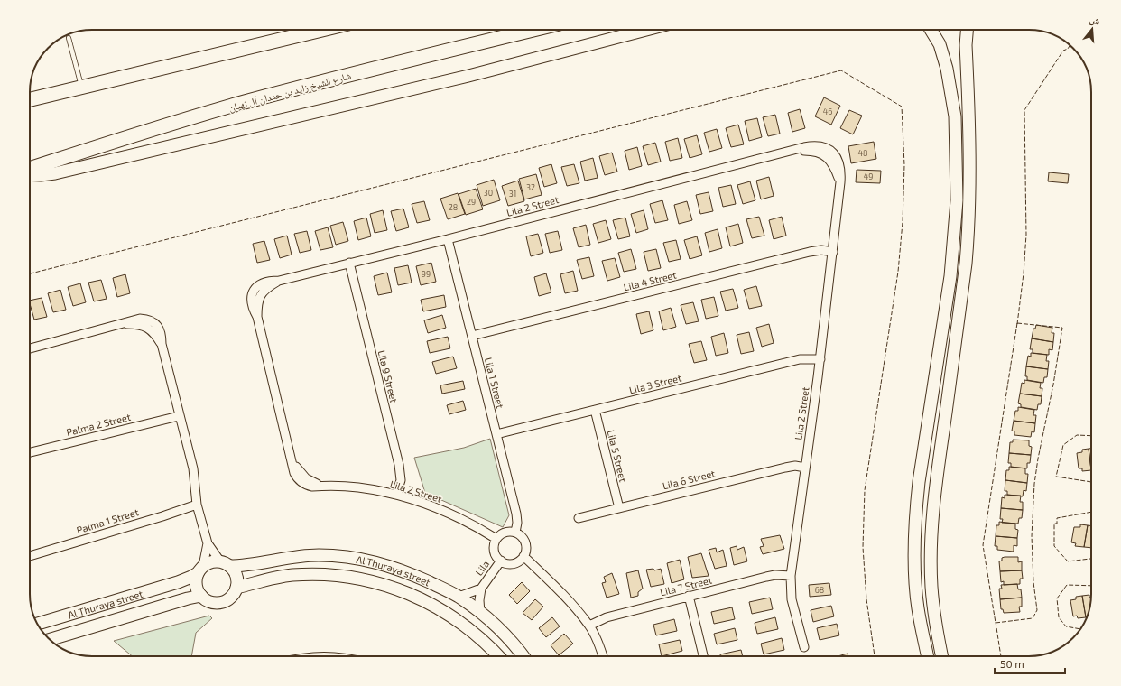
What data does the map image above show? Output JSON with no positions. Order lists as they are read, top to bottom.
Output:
{
  "streets": {
    "main road": ["شارع الشيخ زايد بن حمدان آل نهيان"],
    "street": [
      "Lila 2 Street",
      "Lila 4 Street",
      "Lila 9 Street",
      "Lila 1 Street",
      "Lila 3 Street",
      "Palma 2 Street",
      "Lila 5 Street",
      "Lila 6 Street",
      "Palma 1 Street",
      "Lila",
      "Al Thuraya street",
      "Lila 7 Street"
    ]
  },
  "crossings": [
    ["Lila 2 Street", "Lila 4 Street"],
    ["Lila 2 Street", "Lila 9 Street"],
    ["Lila 2 Street", "Lila 1 Street"],
    ["Lila 2 Street", "Lila 3 Street"],
    ["Lila 2 Street", "Lila 6 Street"],
    ["Lila 2 Street", "Lila"],
    ["Lila 2 Street", "Lila 7 Street"],
    ["Lila 4 Street", "Lila 1 Street"],
    ["Lila 1 Street", "Lila 3 Street"],
    ["Lila 1 Street", "Lila"],
    ["Lila 3 Street", "Lila 5 Street"],
    ["Lila 5 Street", "Lila 6 Street"],
    ["Lila", "Al Thuraya street"]
  ],
  "house_numbers": [
    "46",
    "48",
    "49",
    "32",
    "30",
    "31",
    "29",
    "28",
    "99",
    "68"
  ],
  "scale_bar": "50 m",
  "north": "top"
}
